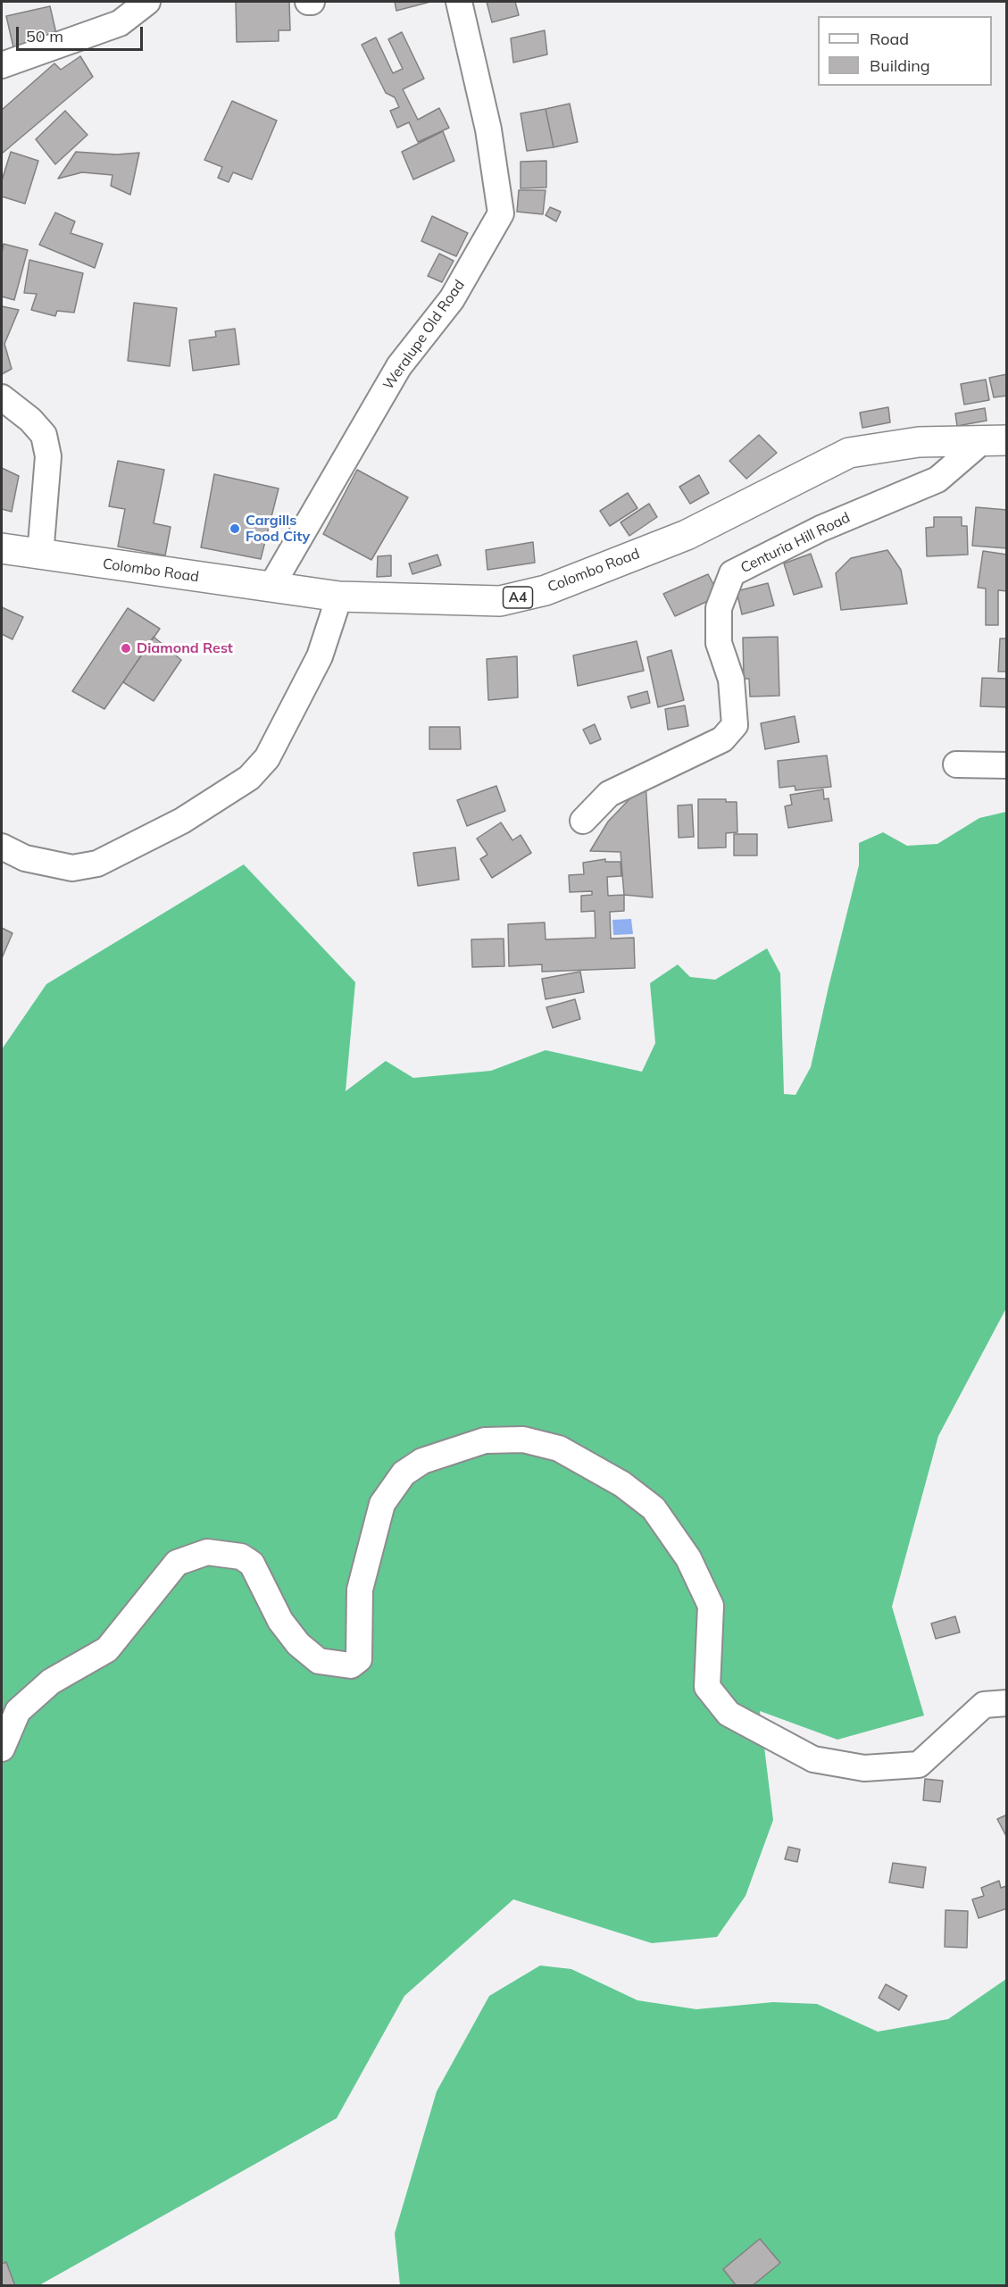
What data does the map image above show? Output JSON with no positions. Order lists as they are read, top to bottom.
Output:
{
  "streets": {
    "highway": ["Colombo Road", "A4"],
    "street": ["Weralupe Old Road", "Centuria Hill Road"]
  },
  "crossings": [
    ["Weralupe Old Road", "Colombo Road"],
    ["Centuria Hill Road", "Colombo Road"]
  ],
  "places": ["Cargills Food City", "Diamond Rest"],
  "legend": ["Road", "Building"],
  "scale_bar": "50 m"
}
